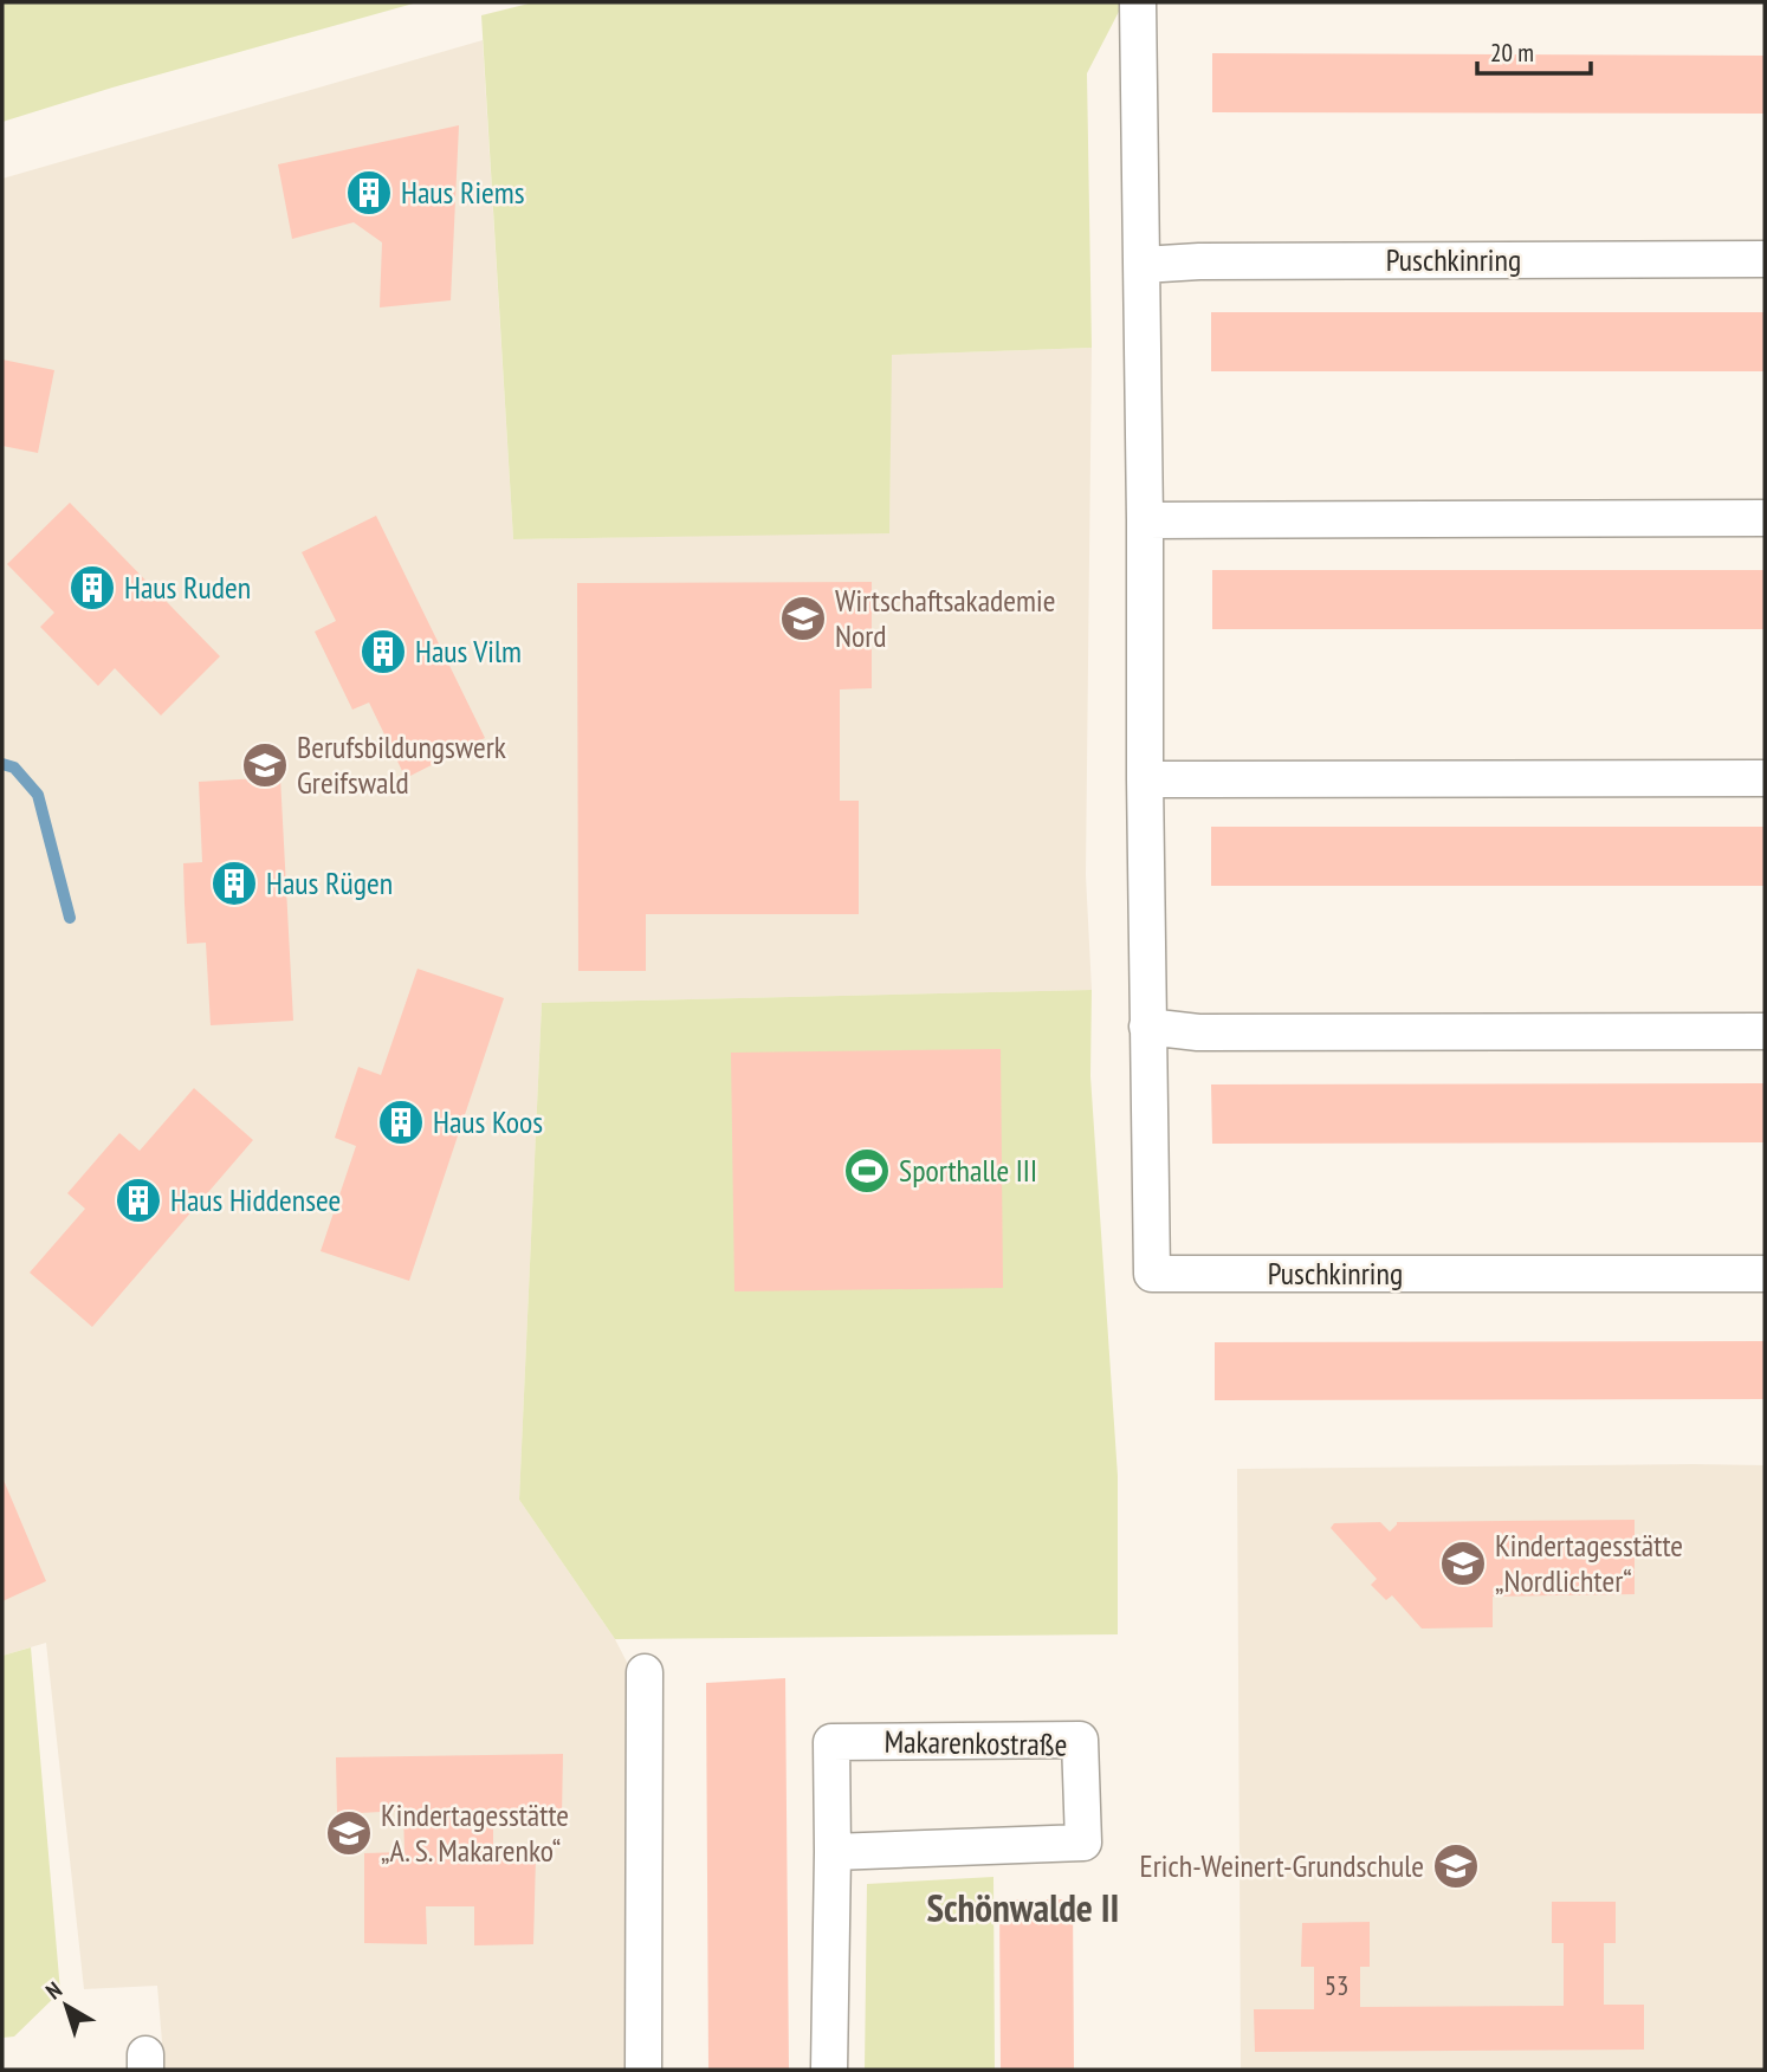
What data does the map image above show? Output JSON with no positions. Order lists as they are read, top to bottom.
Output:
{
  "streets": {
    "street": ["Puschkinring", "Makarenkostraße"]
  },
  "districts": ["Schönwalde II"],
  "places": {
    "building": [
      "Haus Riems",
      "Haus Ruden",
      "Haus Vilm",
      "Haus Rügen",
      "Haus Koos",
      "Haus Hiddensee"
    ],
    "school or university": [
      "Wirtschaftsakademie Nord",
      "Berufsbildungswerk Greifswald",
      "Kindertagesstätte „Nordlichter“",
      "Kindertagesstätte „A. S. Makarenko“",
      "Erich-Weinert-Grundschule"
    ],
    "sports": ["Sporthalle III"]
  },
  "house_numbers": ["53"],
  "scale_bar": "20 m",
  "north": "top left"
}
